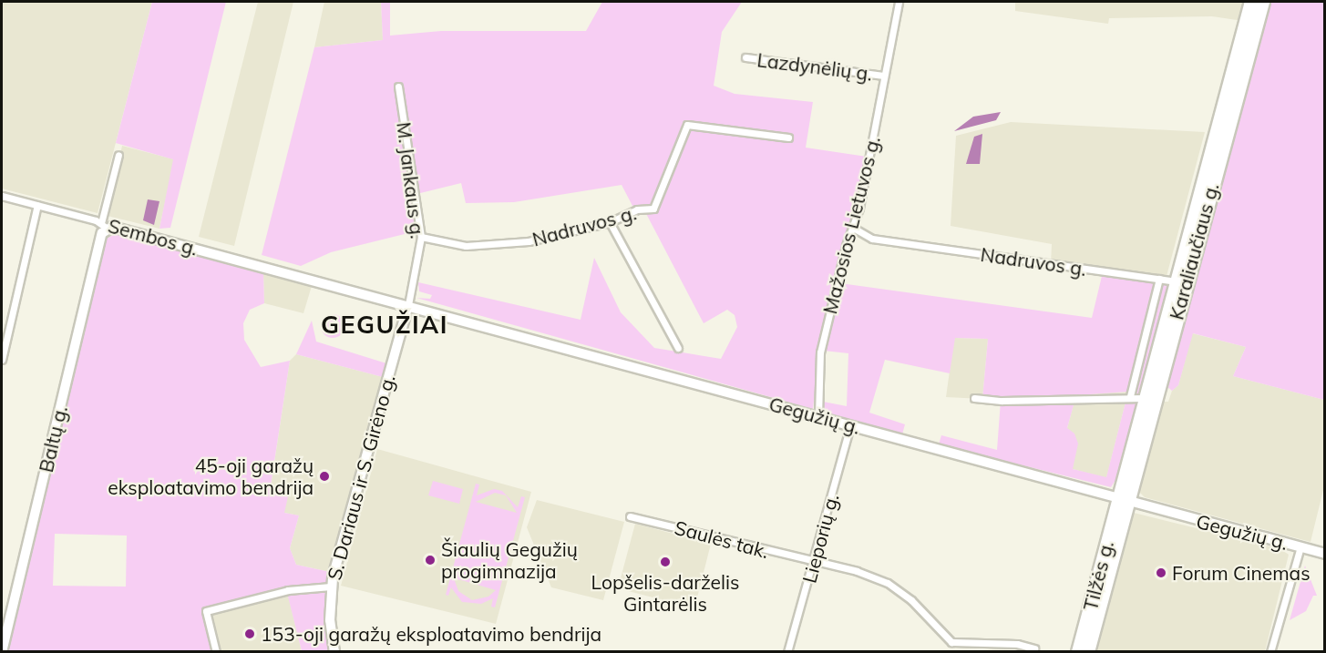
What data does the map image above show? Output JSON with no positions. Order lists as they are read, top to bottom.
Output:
{
  "streets": {
    "highway": ["Karaliaučiaus g.", "Tilžės g."],
    "main road": [
      "Sembos g.",
      "Gegužių g.",
      "Baltų g.",
      "S. Dariaus ir S. Girėno g."
    ],
    "street": [
      "Lazdynėlių g.",
      "M. Jankaus g.",
      "Mažosios Lietuvos g.",
      "Nadruvos g.",
      "Lieporių g.",
      "Saulės tak."
    ]
  },
  "crossings": [
    ["Lazdynėlių g.", "Mažosios Lietuvos g."],
    ["M. Jankaus g.", "Nadruvos g."],
    ["M. Jankaus g.", "Gegužių g."],
    ["M. Jankaus g.", "S. Dariaus ir S. Girėno g."],
    ["Mažosios Lietuvos g.", "Nadruvos g."],
    ["Mažosios Lietuvos g.", "Gegužių g."],
    ["Nadruvos g.", "Karaliaučiaus g."],
    ["Sembos g.", "Gegužių g."],
    ["Sembos g.", "Baltų g."],
    ["Karaliaučiaus g.", "Gegužių g."],
    ["Karaliaučiaus g.", "Tilžės g."],
    ["Gegužių g.", "S. Dariaus ir S. Girėno g."],
    ["Gegužių g.", "Lieporių g."],
    ["Gegužių g.", "Tilžės g."],
    ["Lieporių g.", "Saulės tak."]
  ],
  "districts": ["GEGUŽIAI"],
  "places": [
    "45-oji garažų eksploatavimo bendrija",
    "Šiaulių Gegužių progimnazija",
    "Lopšelis-darželis Gintarėlis",
    "Forum Cinemas",
    "153-oji garažų eksploatavimo bendrija"
  ]
}
